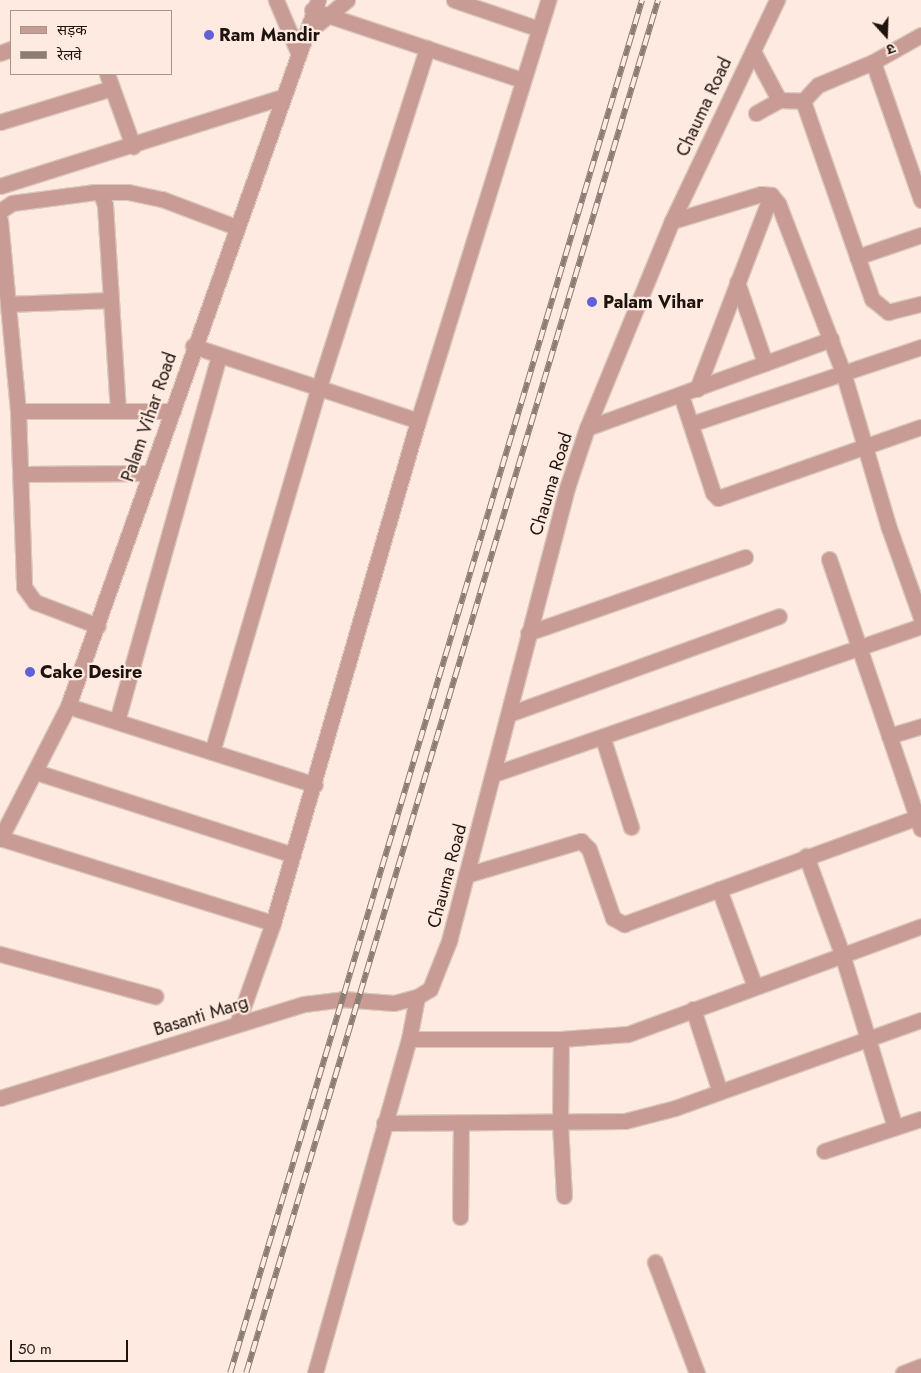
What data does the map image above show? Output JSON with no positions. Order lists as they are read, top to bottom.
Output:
{
  "streets": {
    "street": ["Chauma Road", "Palam Vihar Road", "Basanti Marg"]
  },
  "crossings": [
    ["Chauma Road", "Basanti Marg"]
  ],
  "places": ["Ram Mandir", "Palam Vihar", "Cake Desire"],
  "legend": ["सड़क", "रेलवे"],
  "scale_bar": "50 m",
  "north": "bottom"
}
